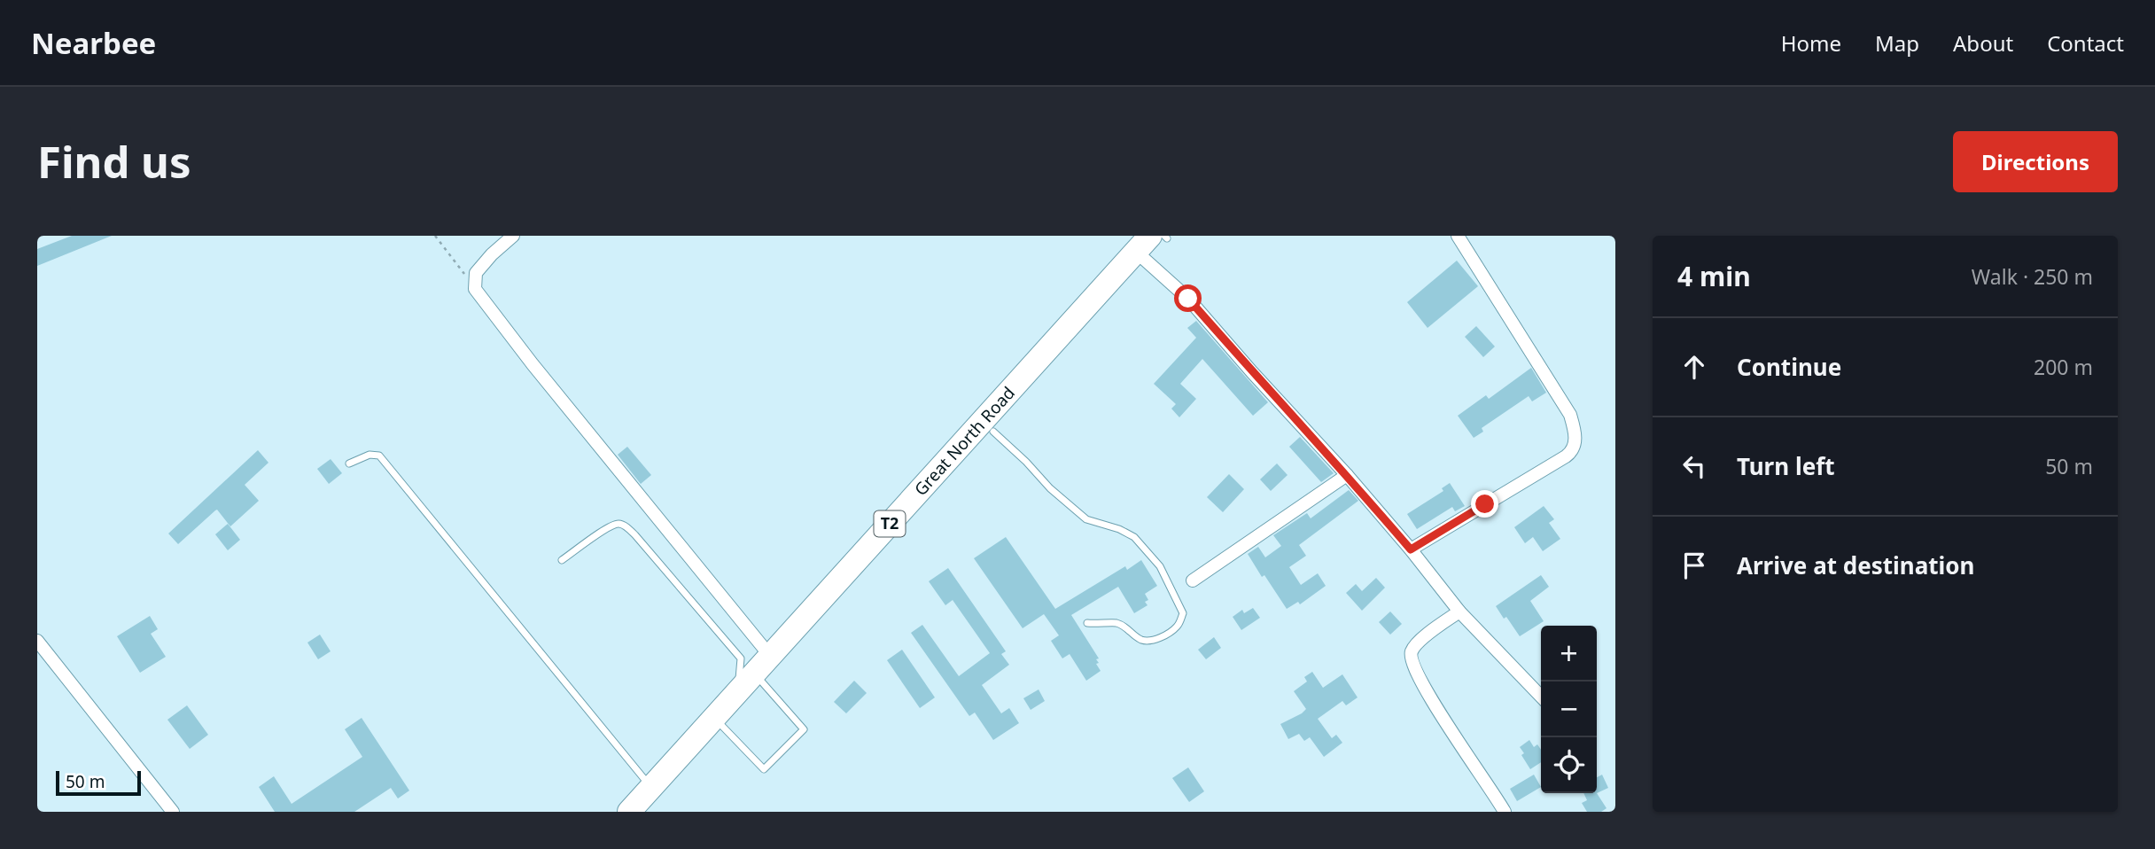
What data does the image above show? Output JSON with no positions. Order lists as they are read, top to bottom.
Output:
{
  "streets": {
    "highway": ["Great North Road", "T2"]
  },
  "scale_bar": "50 m",
  "page": {
    "header": "Nearbee",
    "nav": [
      "Home",
      "Map",
      "About",
      "Contact"
    ],
    "buttons": "Directions",
    "title": "Find us",
    "heading": ["4 min", "Walk · 250 m"],
    "list": [
      ["Continue", "200 m"],
      ["Turn left", "50 m"],
      "Arrive at destination"
    ],
    "map_buttons": ["+", "−"],
    "scale": "50 m"
  }
}
